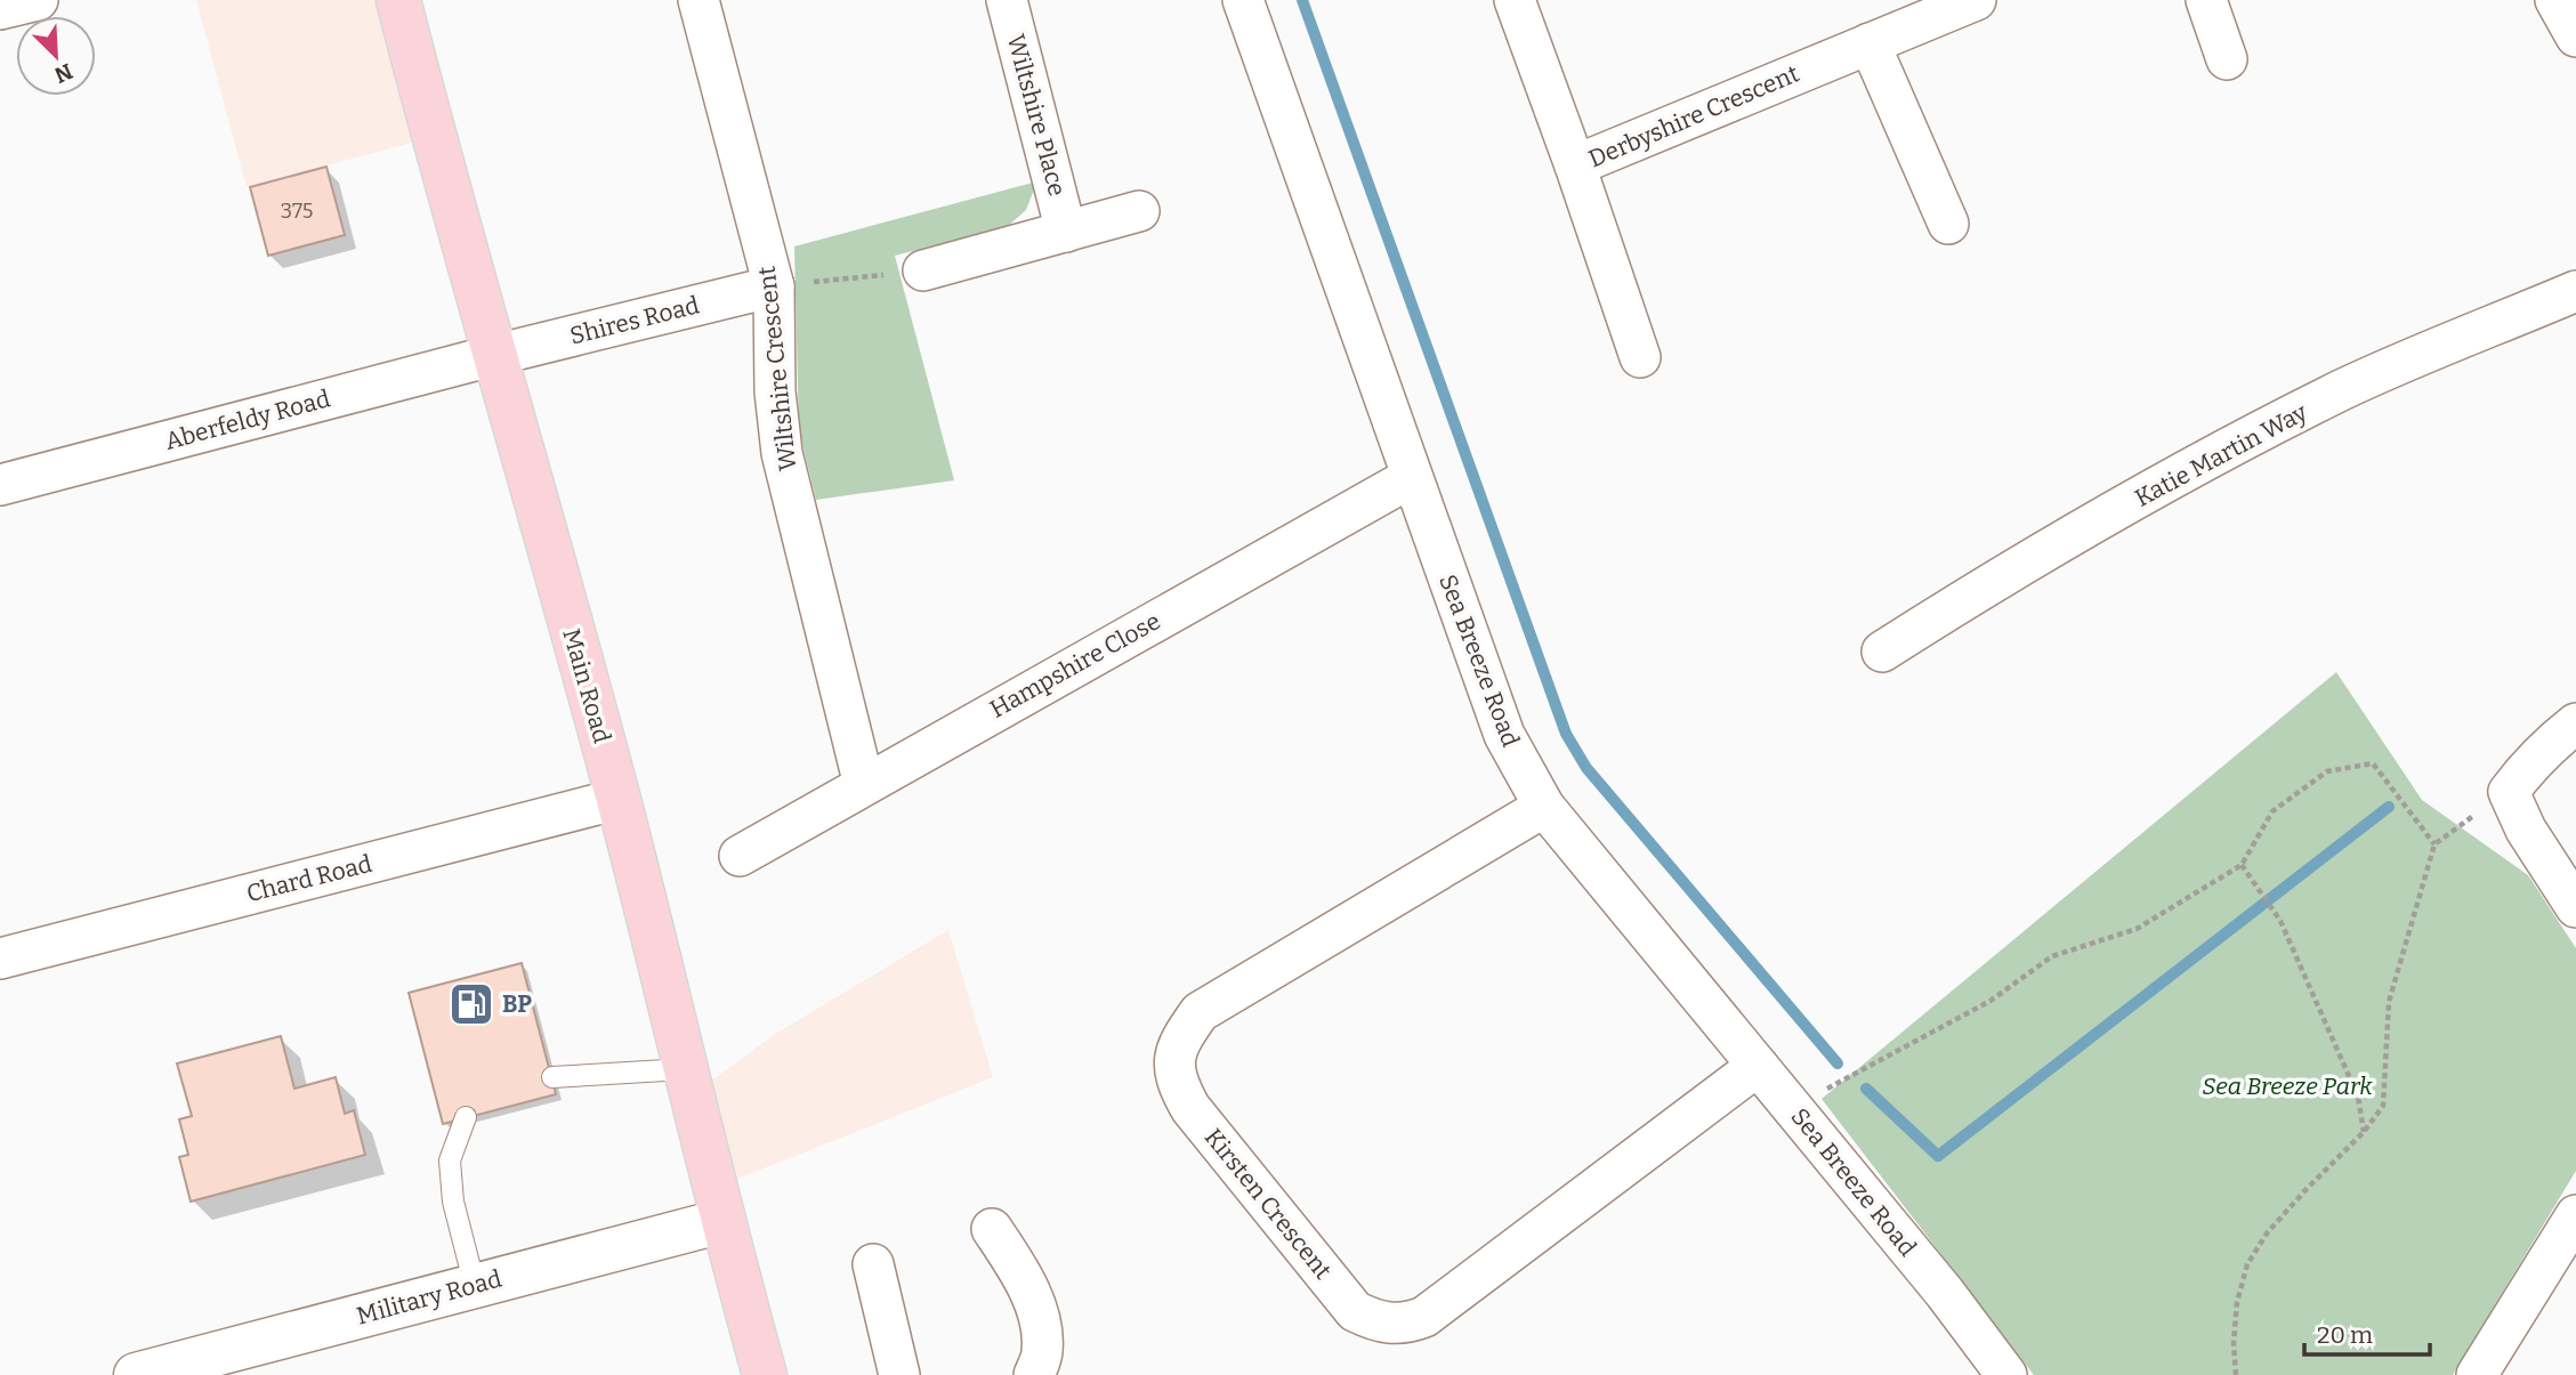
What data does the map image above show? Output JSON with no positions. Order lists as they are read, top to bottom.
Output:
{
  "streets": {
    "main road": ["Main Road", "Military Road"],
    "street": [
      "Wiltshire Place",
      "Derbyshire Crescent",
      "Shires Road",
      "Wiltshire Crescent",
      "Aberfeldy Road",
      "Katie Martin Way",
      "Sea Breeze Road",
      "Hampshire Close",
      "Chard Road",
      "Kirsten Crescent"
    ]
  },
  "crossings": [
    ["Shires Road", "Wiltshire Crescent"],
    ["Shires Road", "Aberfeldy Road"],
    ["Shires Road", "Main Road"],
    ["Wiltshire Crescent", "Hampshire Close"],
    ["Aberfeldy Road", "Main Road"],
    ["Sea Breeze Road", "Hampshire Close"],
    ["Sea Breeze Road", "Kirsten Crescent"],
    ["Main Road", "Chard Road"],
    ["Main Road", "Military Road"]
  ],
  "parks": ["Sea Breeze Park"],
  "places": {
    "fuel station": ["BP"]
  },
  "house_numbers": ["375"],
  "scale_bar": "20 m",
  "north": "bottom right"
}
